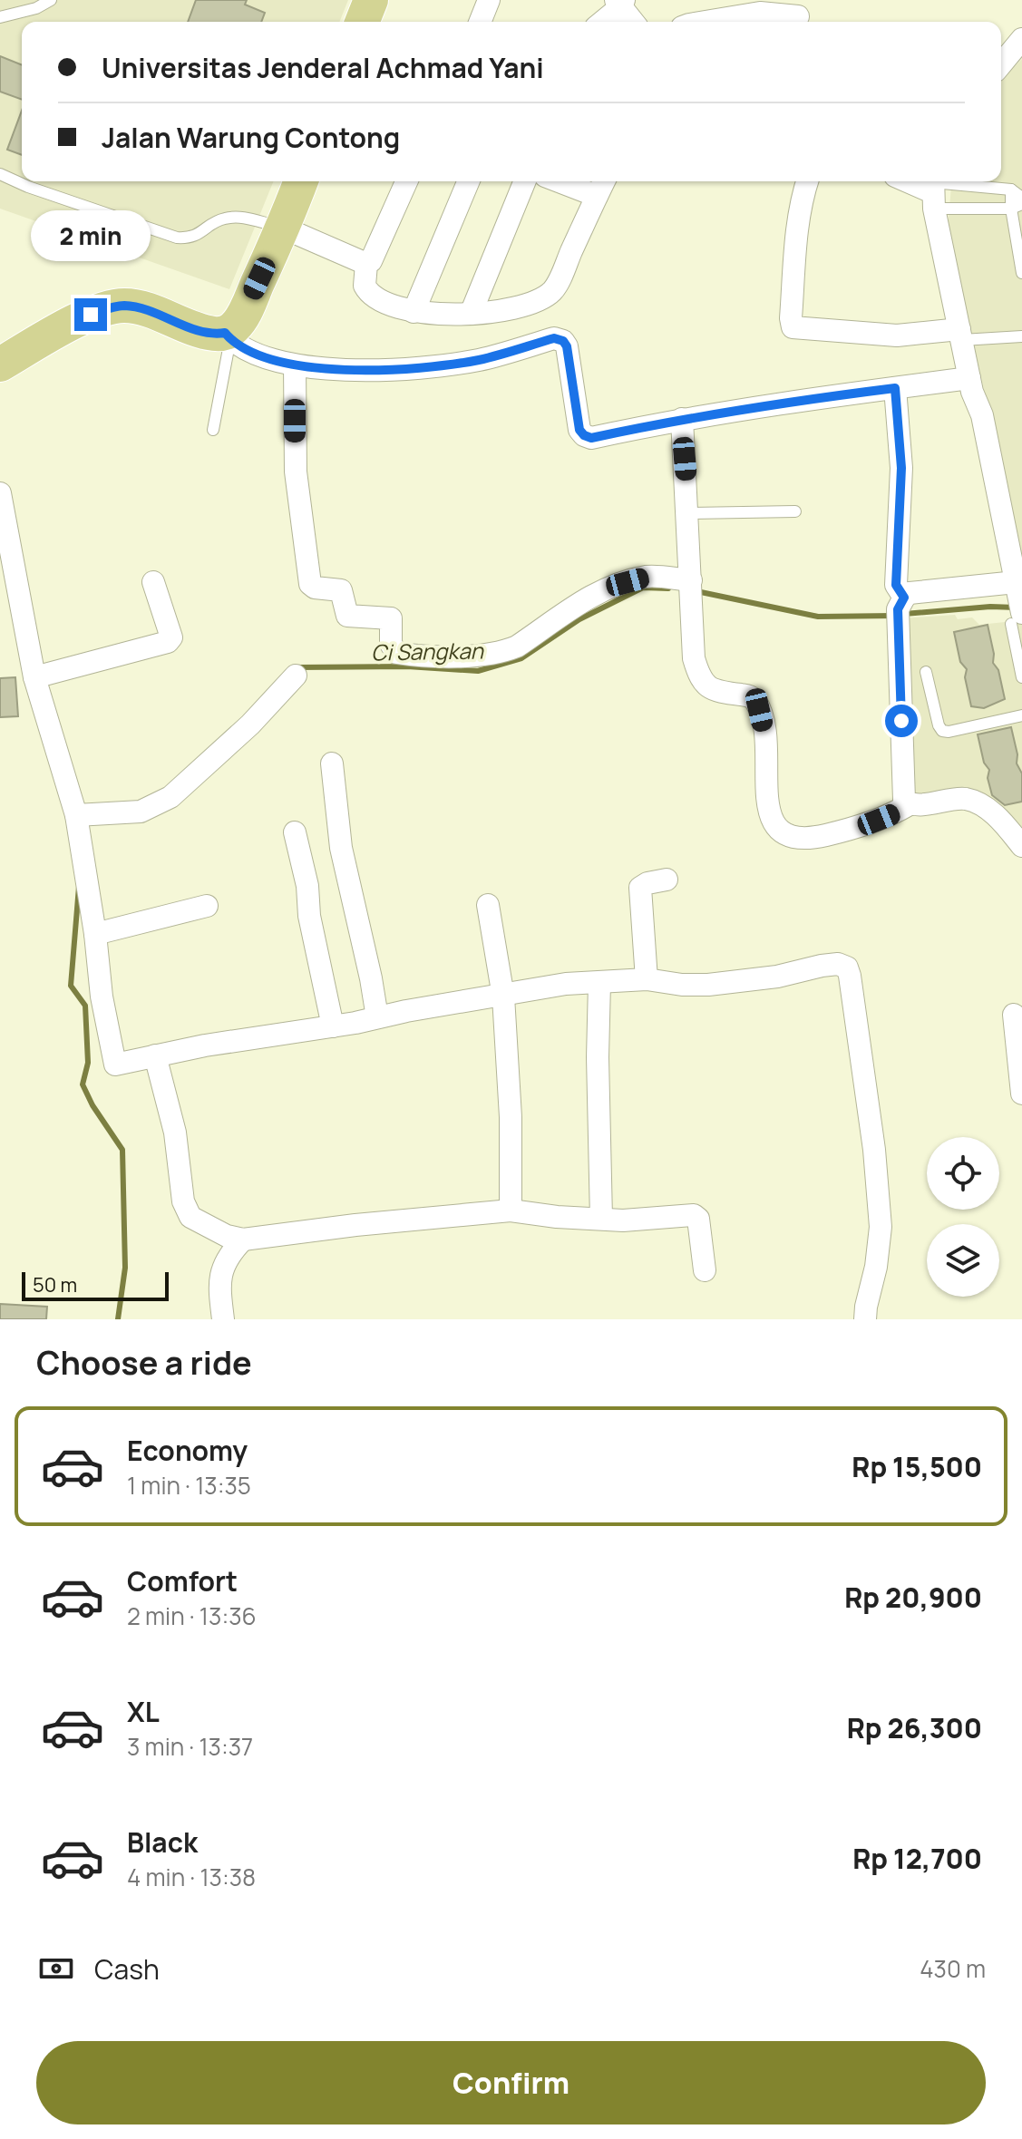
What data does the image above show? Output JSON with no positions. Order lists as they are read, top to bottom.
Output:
{
  "water": ["Ci Sangkan"],
  "scale_bar": "50 m",
  "page": {
    "banner": ["Universitas Jenderal Achmad Yani", "Jalan Warung Contong"],
    "bubble": "2 min",
    "scale": "50 m",
    "heading": "Choose a ride",
    "list": [
      {
        "name": "Economy",
        "note": "1 min · 13:35",
        "value": "Rp 15,500"
      },
      {
        "name": "Comfort",
        "note": "2 min · 13:36",
        "value": "Rp 20,900"
      },
      {
        "name": "XL",
        "note": "3 min · 13:37",
        "value": "Rp 26,300"
      },
      {
        "name": "Black",
        "note": "4 min · 13:38",
        "value": "Rp 12,700"
      }
    ],
    "pay": ["Cash", "430 m"],
    "buttons": "Confirm"
  }
}
